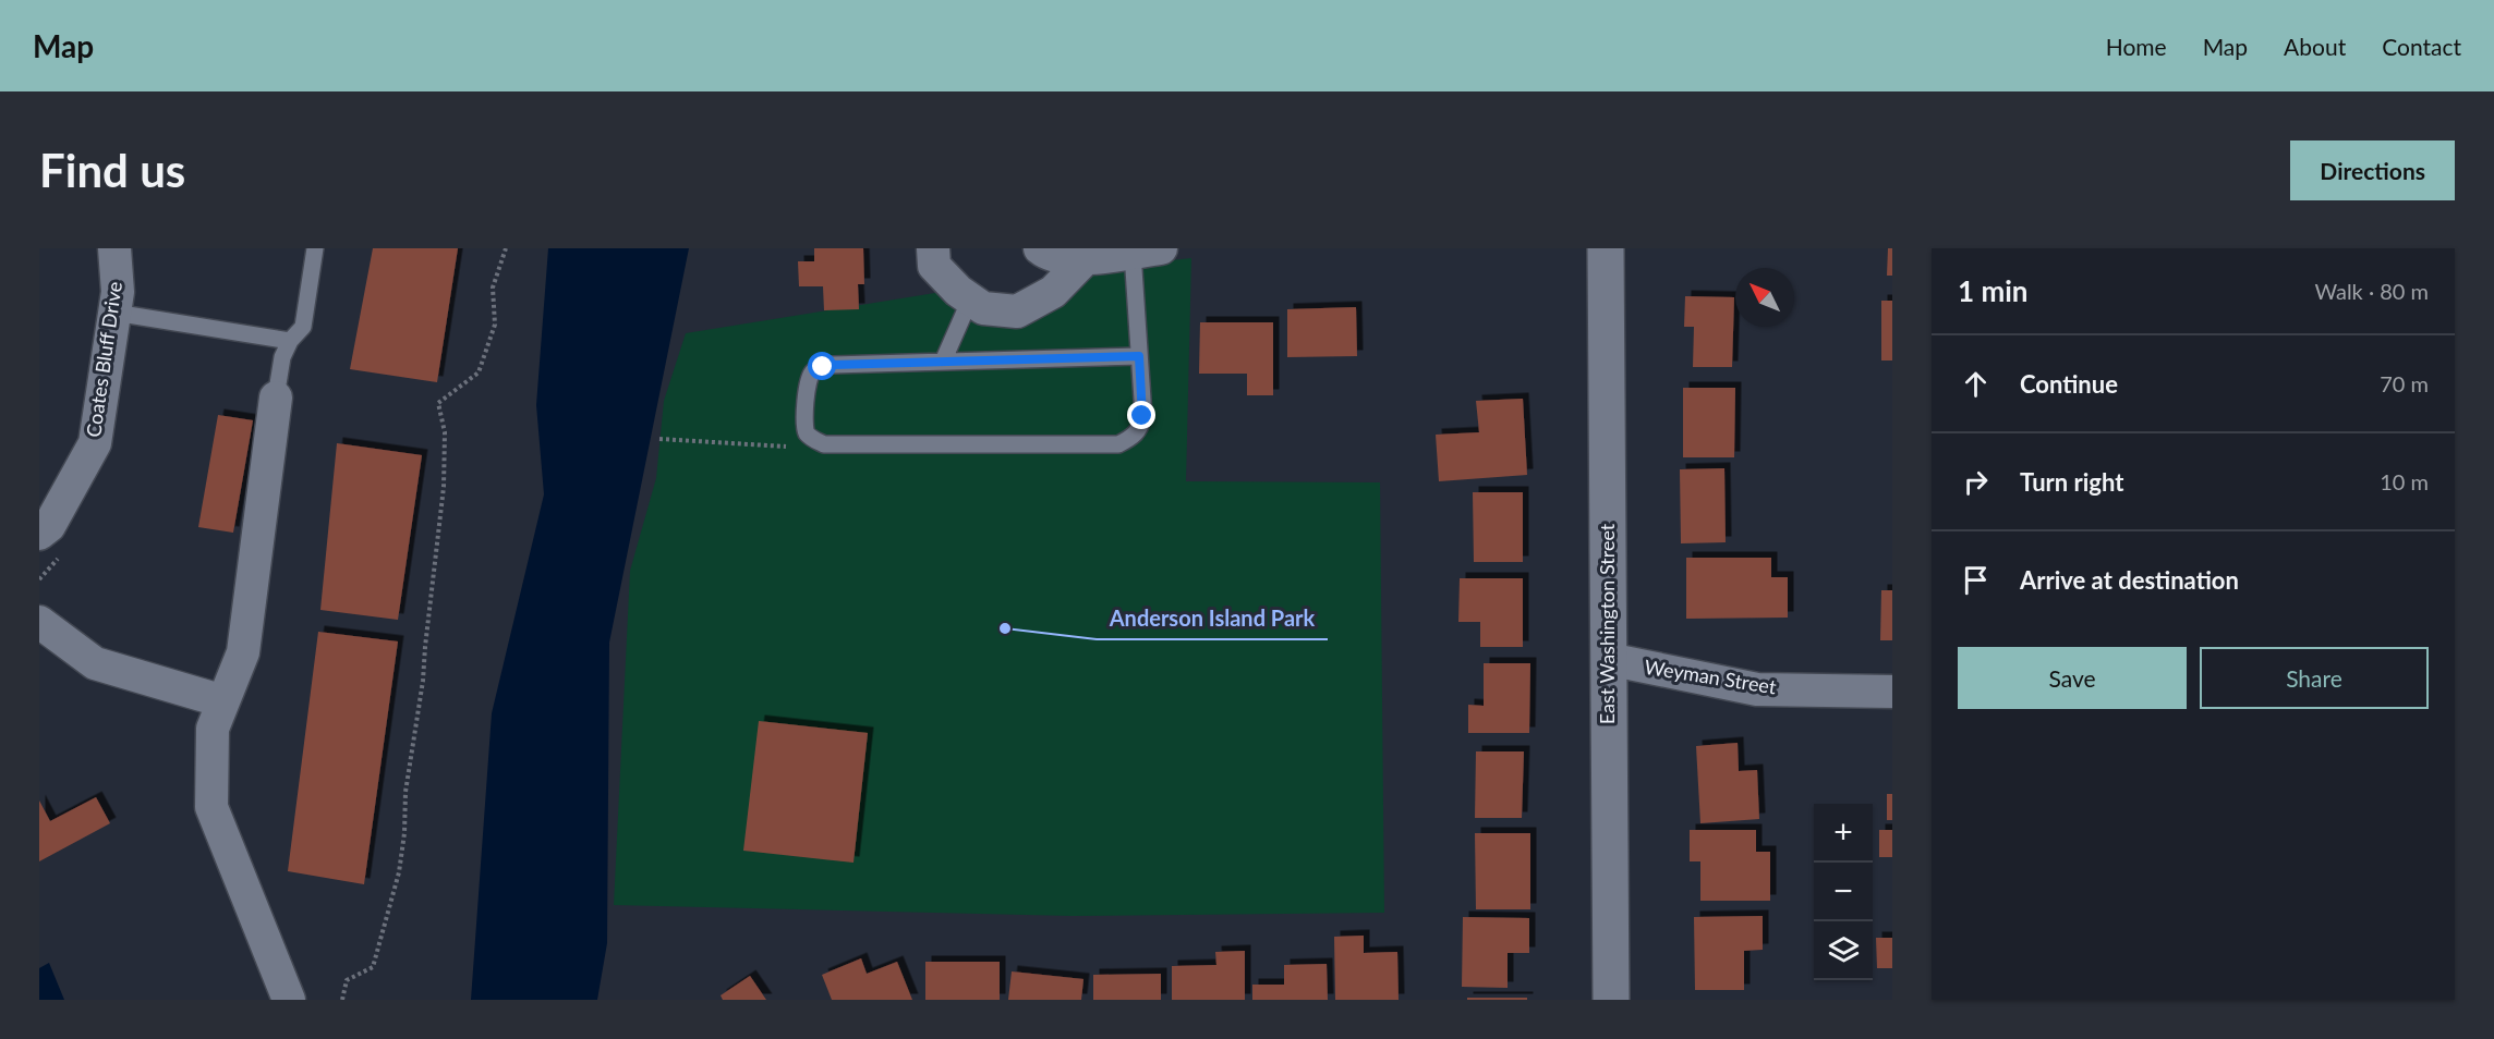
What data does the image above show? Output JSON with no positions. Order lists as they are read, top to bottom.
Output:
{
  "streets": {
    "street": ["Coates Bluff Drive", "East Washington Street", "Weyman Street"]
  },
  "crossings": [
    ["East Washington Street", "Weyman Street"]
  ],
  "places": ["Anderson Island Park"],
  "north": "top left",
  "page": {
    "header": "Map",
    "nav": [
      "Home",
      "Map",
      "About",
      "Contact"
    ],
    "buttons": [
      "Directions",
      ["Save", "Share"]
    ],
    "title": "Find us",
    "heading": ["1 min", "Walk · 80 m"],
    "list": [
      ["Continue", "70 m"],
      ["Turn right", "10 m"],
      "Arrive at destination"
    ],
    "map_buttons": ["+", "−"]
  }
}
